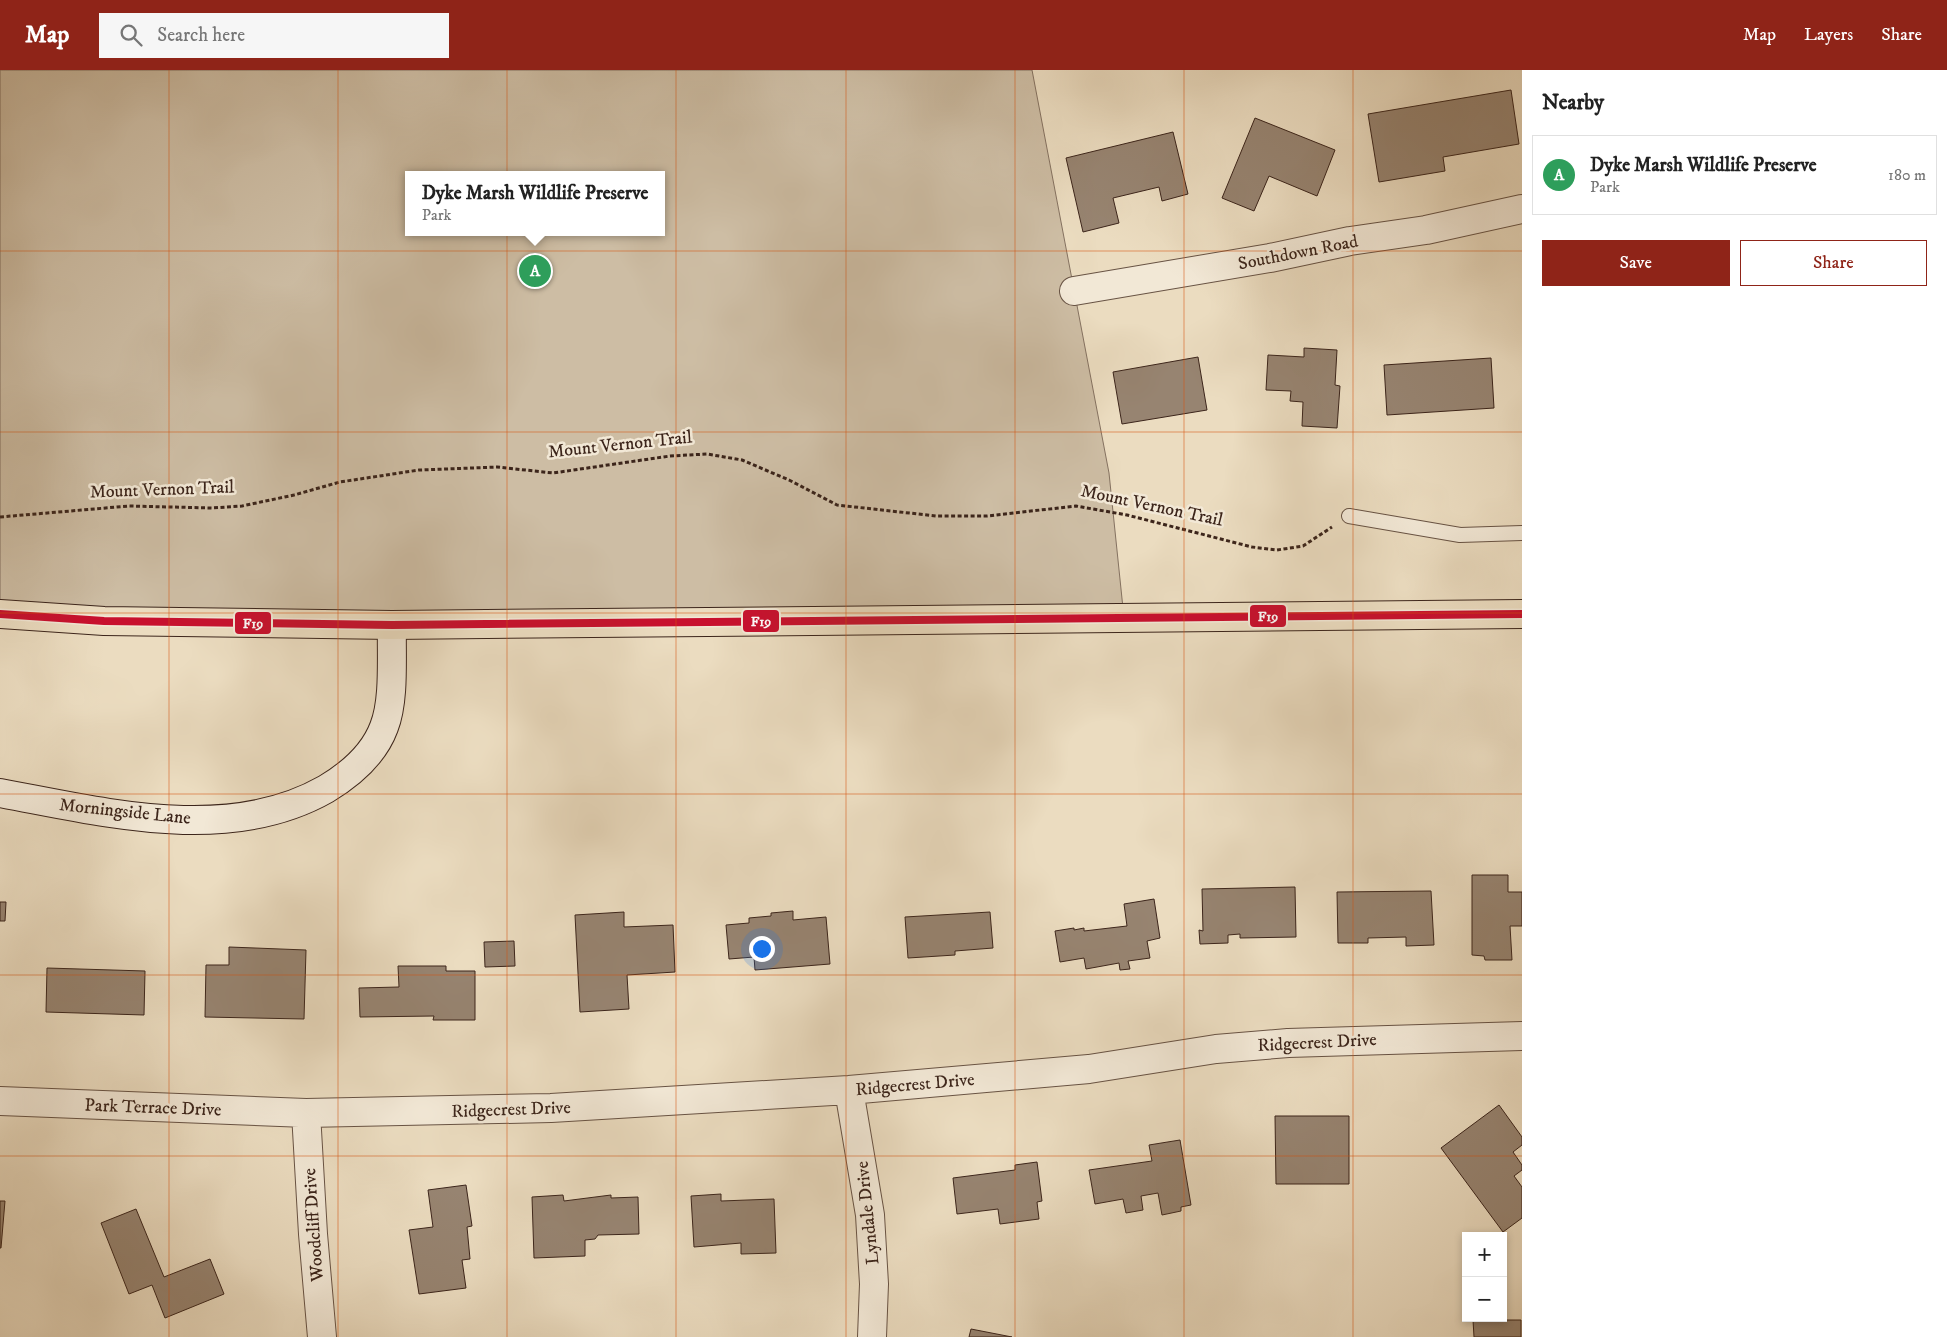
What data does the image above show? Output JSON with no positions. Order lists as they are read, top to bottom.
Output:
{
  "streets": {
    "street": [
      "Southdown Road",
      "Morningside Lane",
      "Ridgecrest Drive",
      "Park Terrace Drive",
      "Lyndale Drive",
      "Woodcliff Drive"
    ],
    "path": ["Mount Vernon Trail"]
  },
  "crossings": [
    ["Ridgecrest Drive", "Park Terrace Drive"],
    ["Ridgecrest Drive", "Lyndale Drive"],
    ["Ridgecrest Drive", "Woodcliff Drive"],
    ["Park Terrace Drive", "Woodcliff Drive"]
  ],
  "lines": ["transit line F19"],
  "page": {
    "header": "Map",
    "search": "Search here",
    "nav": ["Map", "Layers", "Share"],
    "heading": "Nearby",
    "list": [
      {
        "mark": "A",
        "name": "Dyke Marsh Wildlife Preserve",
        "note": "Park",
        "value": "180 m"
      }
    ],
    "popup": ["Dyke Marsh Wildlife Preserve", "Park"],
    "buttons": ["Save", "Share"],
    "pins": "A",
    "map_buttons": ["+", "−"]
  }
}
